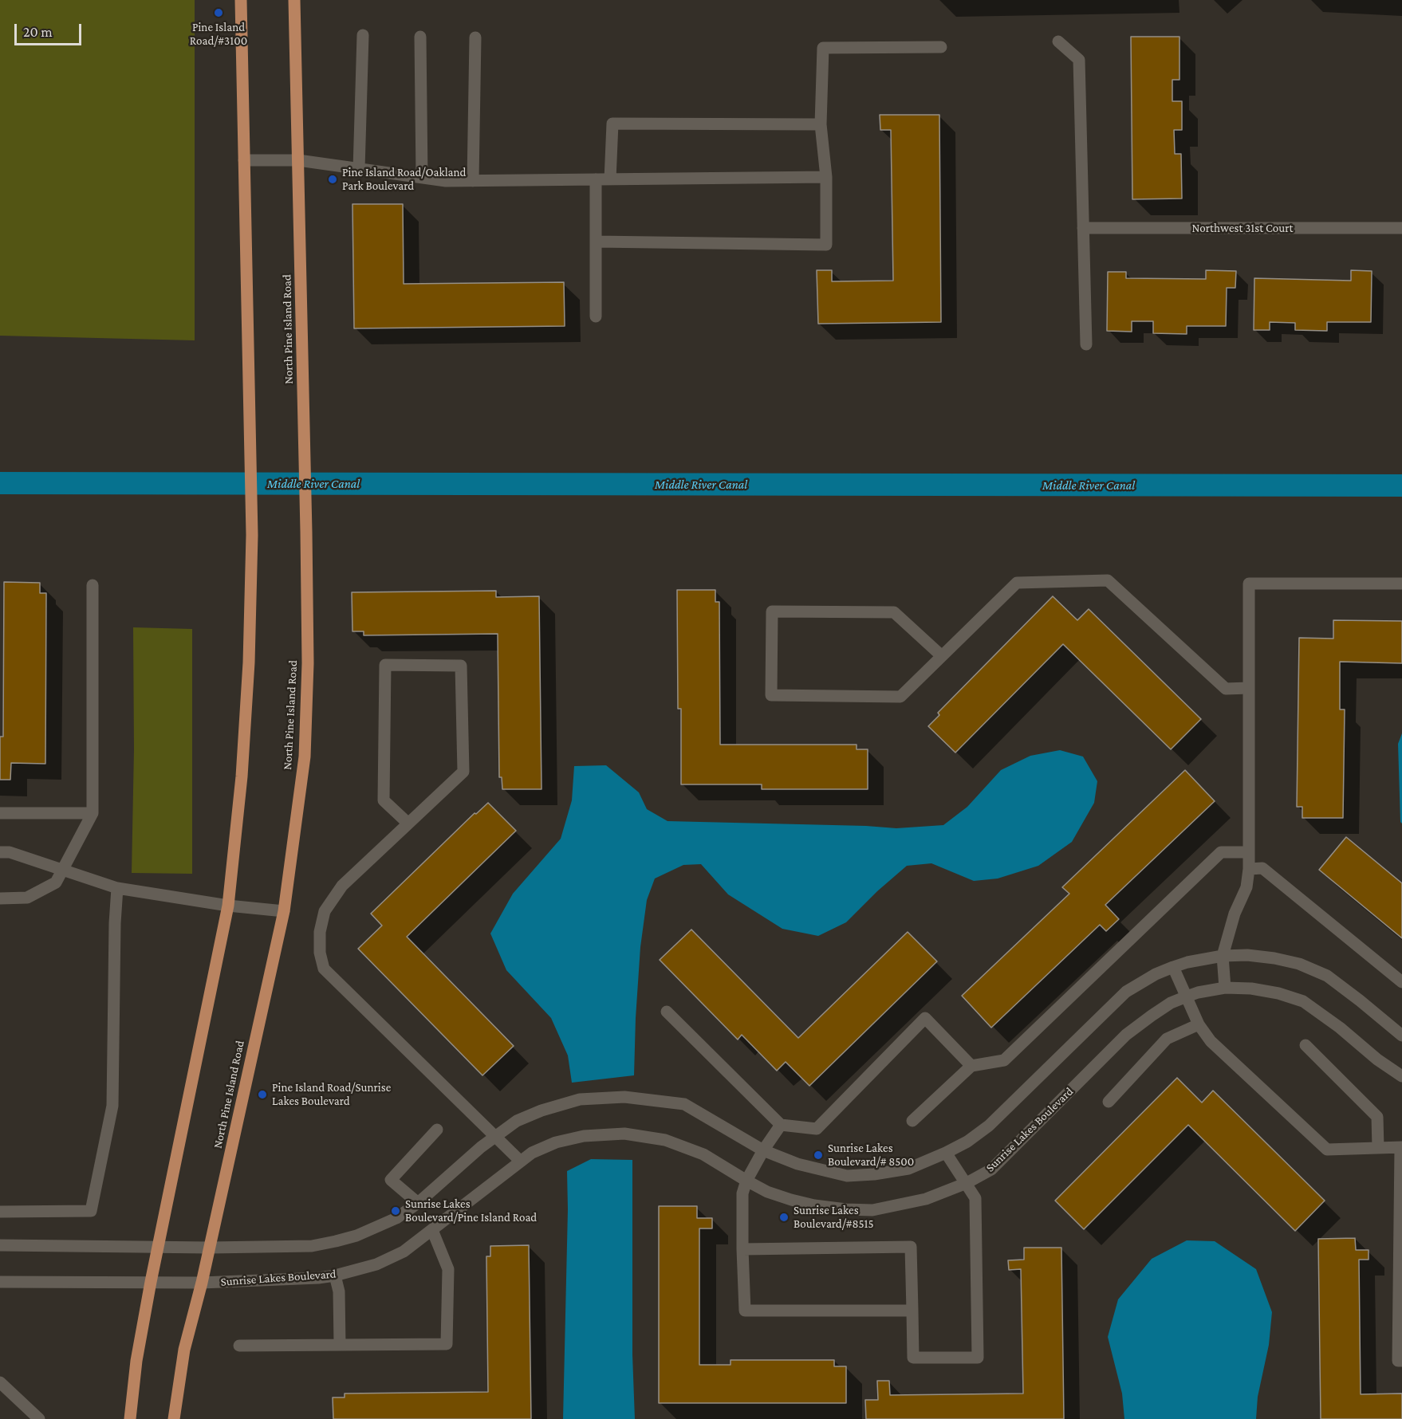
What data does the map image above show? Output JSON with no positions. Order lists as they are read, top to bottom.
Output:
{
  "streets": {
    "main road": ["North Pine Island Road"],
    "street": ["Northwest 31st Court", "Sunrise Lakes Boulevard"]
  },
  "crossings": [
    ["North Pine Island Road", "Sunrise Lakes Boulevard"]
  ],
  "water": ["Middle River Canal"],
  "places": [
    "Pine Island Road/#3100",
    "Pine Island Road/Oakland Park Boulevard",
    "Pine Island Road/Sunrise Lakes Boulevard",
    "Sunrise Lakes Boulevard/# 8500",
    "Sunrise Lakes Boulevard/Pine Island Road",
    "Sunrise Lakes Boulevard/#8515"
  ],
  "scale_bar": "20 m"
}
